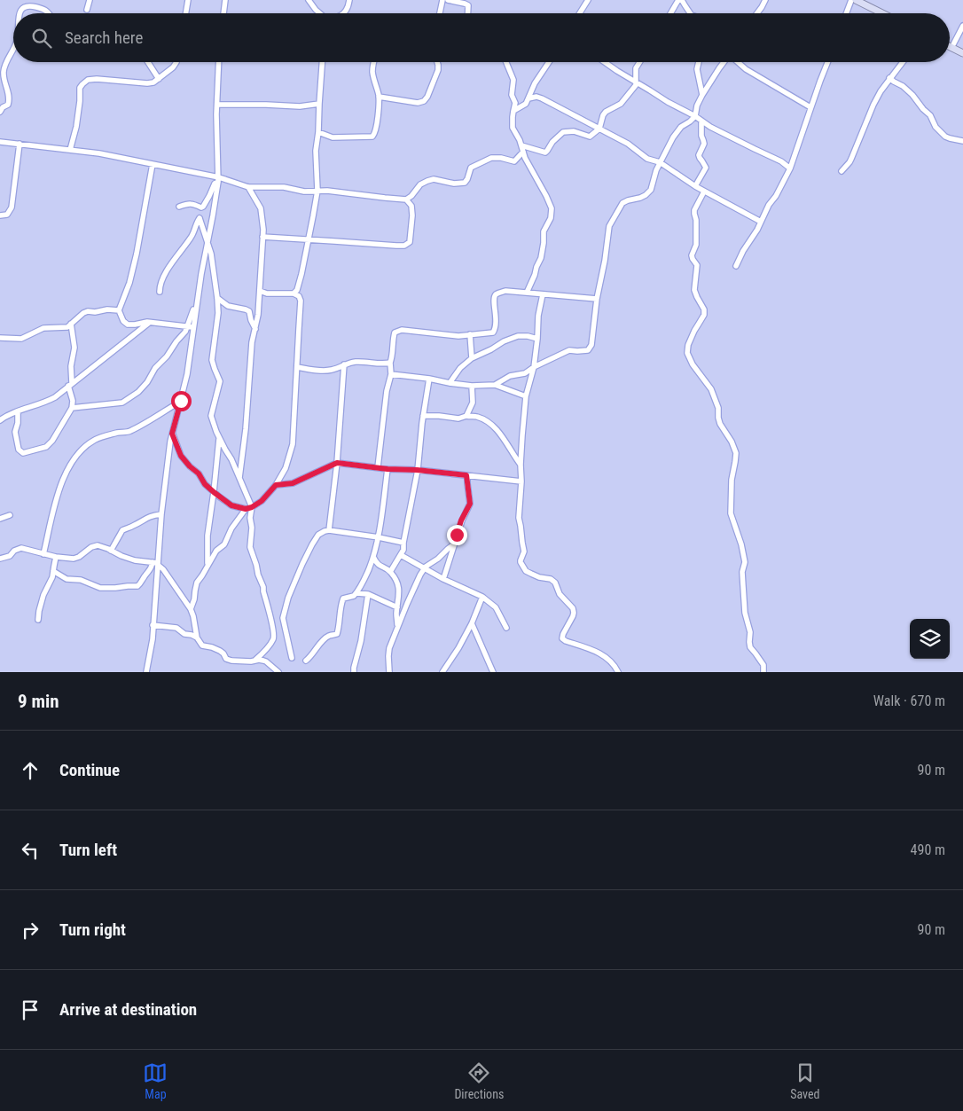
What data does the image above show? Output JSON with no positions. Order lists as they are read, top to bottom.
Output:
{
  "page": {
    "search": "Search here",
    "heading": ["9 min", "Walk · 670 m"],
    "list": [
      ["Continue", "90 m"],
      ["Turn left", "490 m"],
      ["Turn right", "90 m"],
      "Arrive at destination"
    ],
    "nav": ["Map", "Directions", "Saved"]
  }
}
